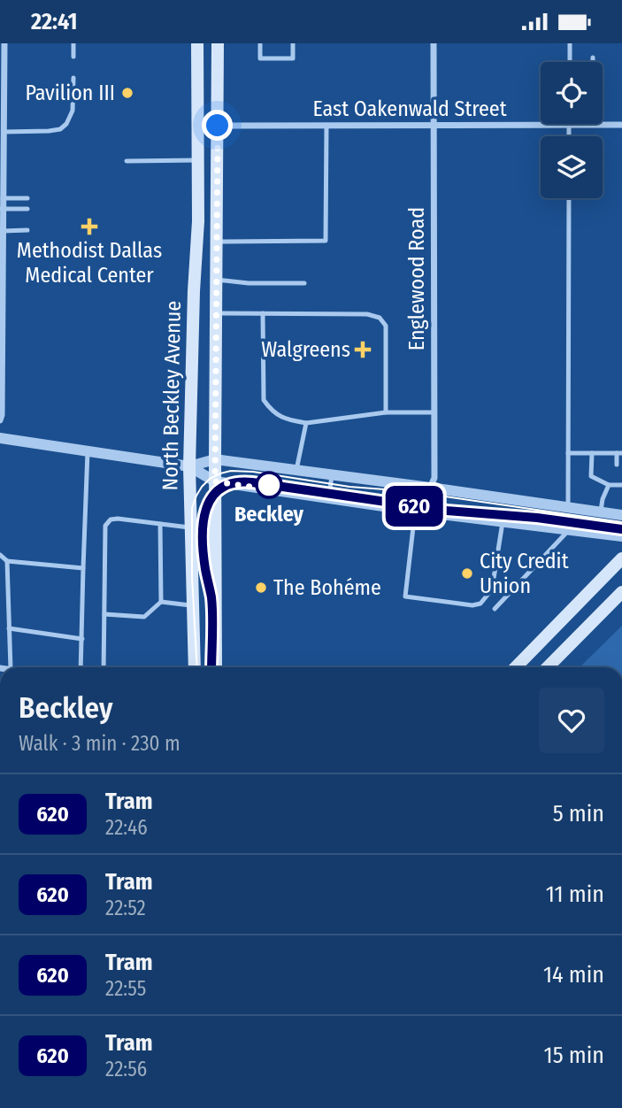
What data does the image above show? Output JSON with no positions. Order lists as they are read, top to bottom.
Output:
{
  "streets": {
    "main road": ["North Beckley Avenue"],
    "street": ["East Oakenwald Street", "Englewood Road"]
  },
  "crossings": [
    ["East Oakenwald Street", "Englewood Road"],
    ["East Oakenwald Street", "North Beckley Avenue"]
  ],
  "places": {
    "other": [
      "Pavilion III",
      "Beckley",
      "City Credit Union",
      "The Bohéme"
    ],
    "health": ["Methodist Dallas Medical Center", "Walgreens"]
  },
  "lines": ["tram line 620"],
  "page": {
    "status": "22:41",
    "on_map": "620",
    "heading": ["Beckley", "Walk · 3 min · 230 m"],
    "list": [
      {
        "mark": "620",
        "name": "Tram",
        "note": "22:46",
        "value": "5 min"
      },
      {
        "mark": "620",
        "name": "Tram",
        "note": "22:52",
        "value": "11 min"
      },
      {
        "mark": "620",
        "name": "Tram",
        "note": "22:55",
        "value": "14 min"
      },
      {
        "mark": "620",
        "name": "Tram",
        "note": "22:56",
        "value": "15 min"
      }
    ]
  }
}
